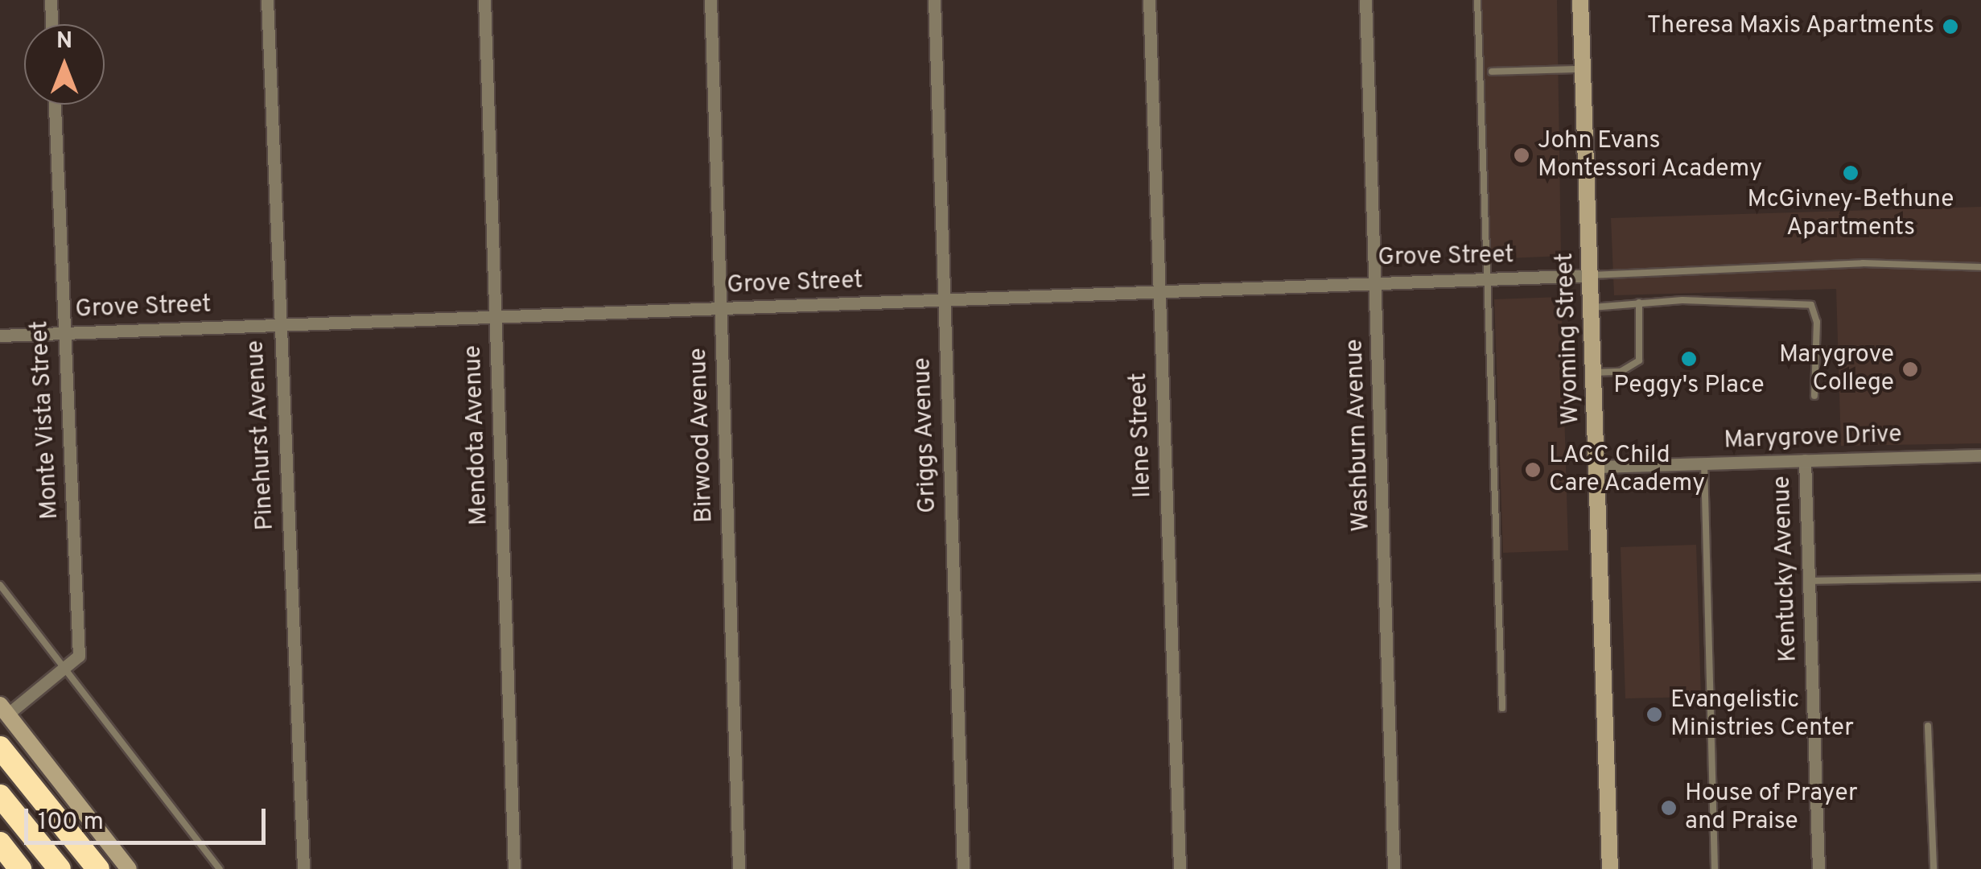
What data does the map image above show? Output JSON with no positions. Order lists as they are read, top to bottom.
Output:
{
  "streets": {
    "street": [
      "Grove Street",
      "Wyoming Street",
      "Monte Vista Street",
      "Pinehurst Avenue",
      "Mendota Avenue",
      "Birwood Avenue",
      "Griggs Avenue",
      "Ilene Street",
      "Washburn Avenue",
      "Marygrove Drive",
      "Kentucky Avenue"
    ]
  },
  "crossings": [
    ["Grove Street", "Wyoming Street"],
    ["Grove Street", "Monte Vista Street"],
    ["Grove Street", "Pinehurst Avenue"],
    ["Grove Street", "Mendota Avenue"],
    ["Grove Street", "Birwood Avenue"],
    ["Grove Street", "Griggs Avenue"],
    ["Grove Street", "Ilene Street"],
    ["Grove Street", "Washburn Avenue"],
    ["Wyoming Street", "Marygrove Drive"],
    ["Marygrove Drive", "Kentucky Avenue"]
  ],
  "places": [
    "Theresa Maxis Apartments",
    "John Evans Montessori Academy",
    "McGivney-Bethune Apartments",
    "Peggy's Place",
    "Marygrove College",
    "LACC Child Care Academy",
    "Evangelistic Ministries Center",
    "House of Prayer and Praise"
  ],
  "scale_bar": "100 m",
  "north": "top"
}
